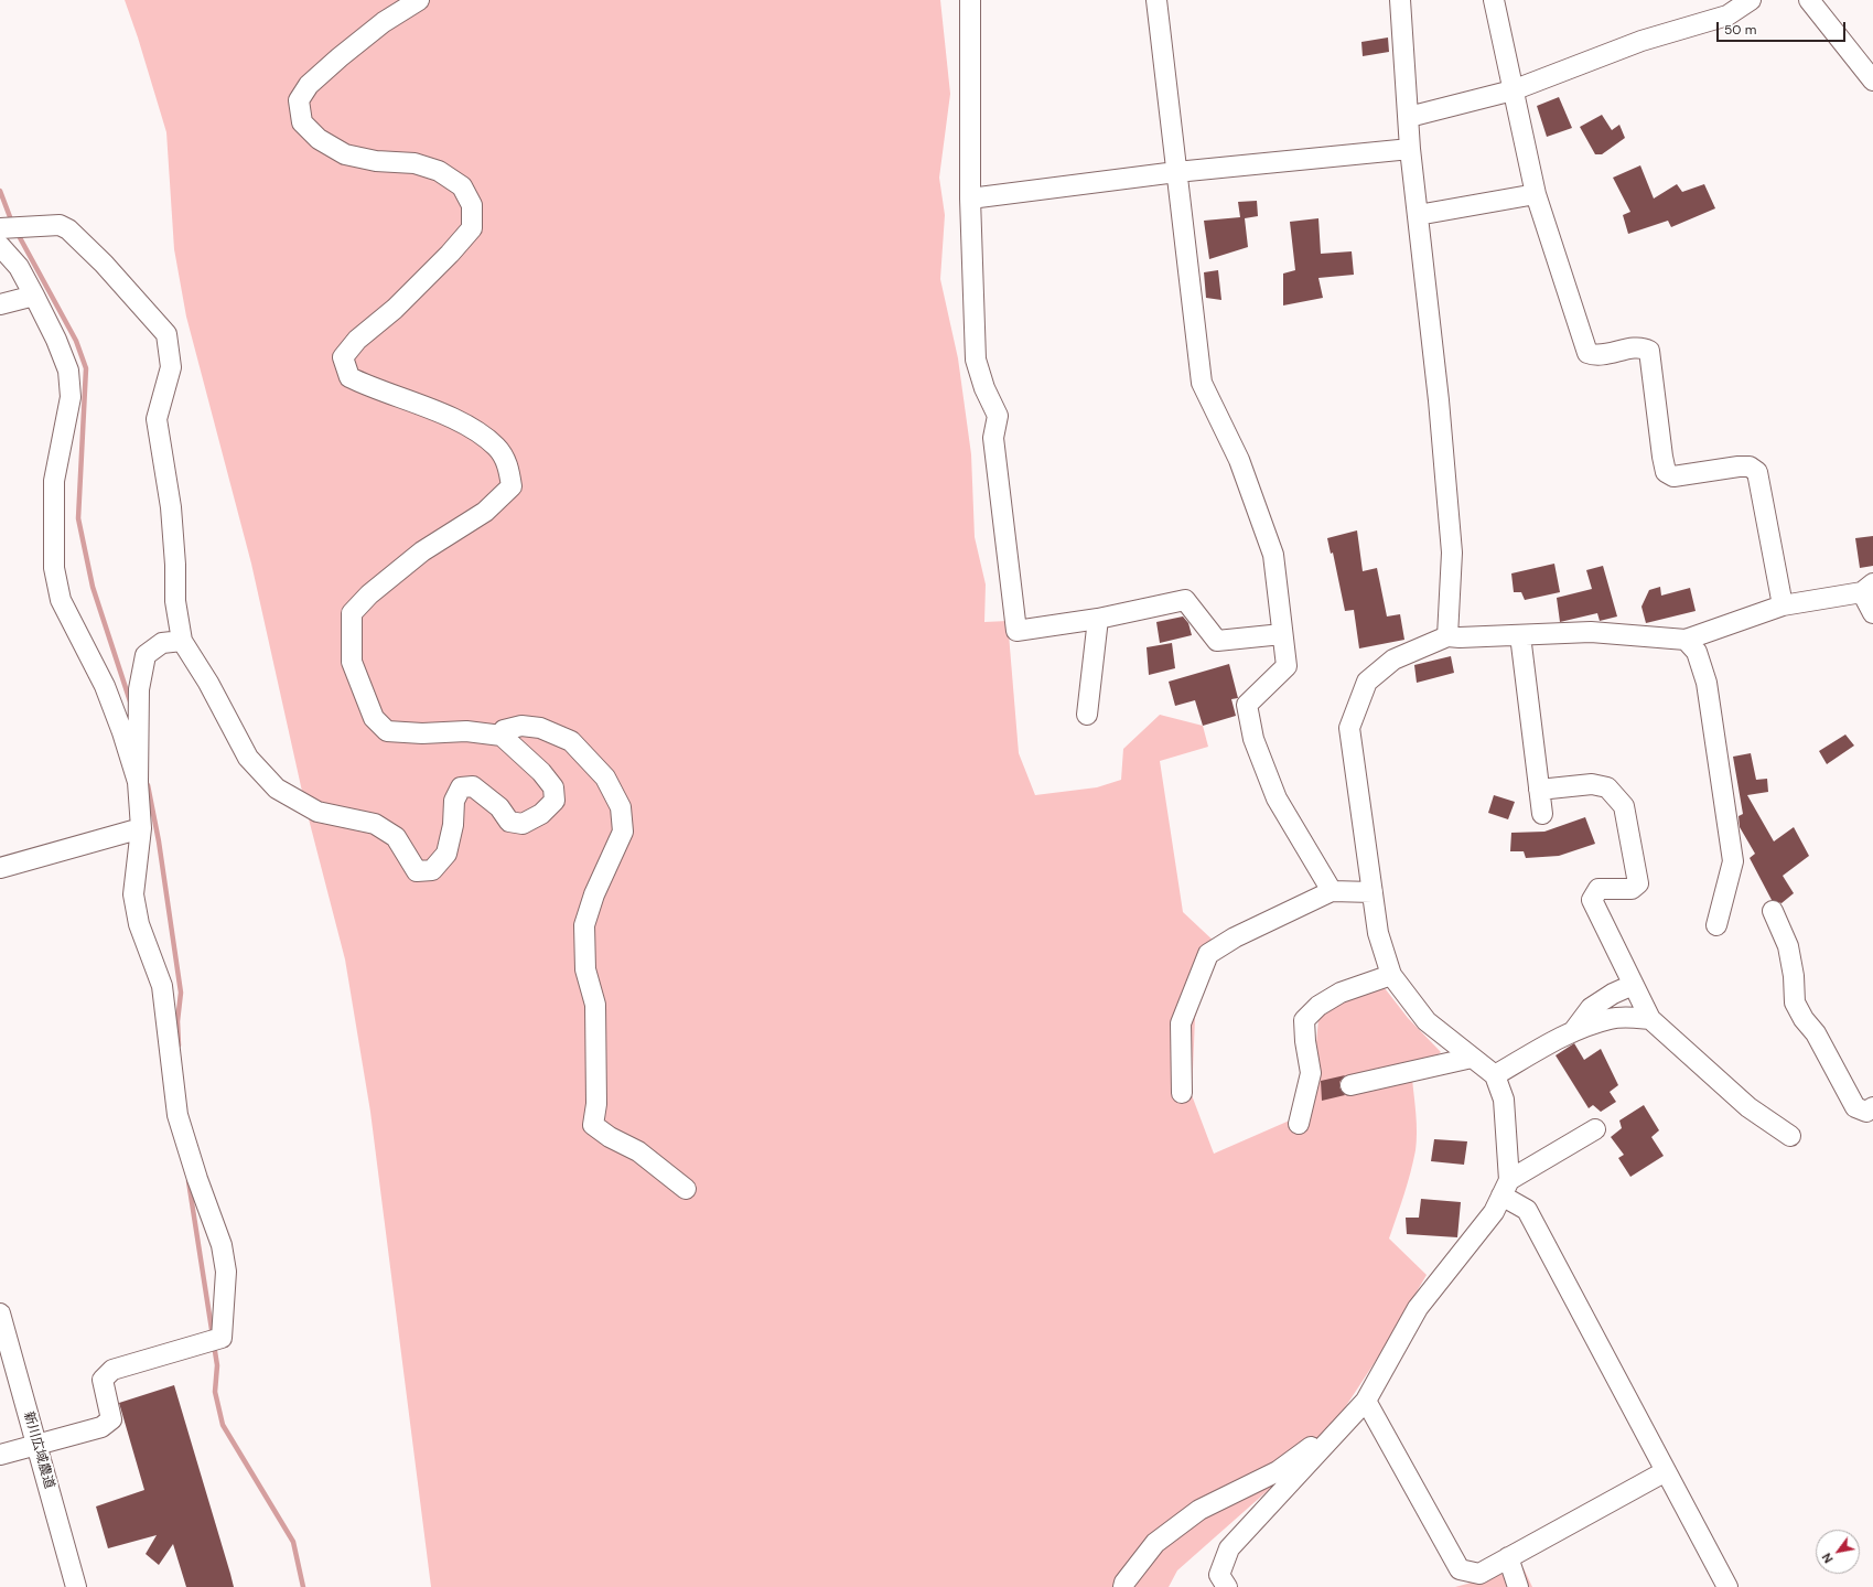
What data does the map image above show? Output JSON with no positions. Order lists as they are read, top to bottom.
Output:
{
  "streets": {
    "street": ["新川広域農道"]
  },
  "scale_bar": "50 m",
  "north": "bottom left"
}
